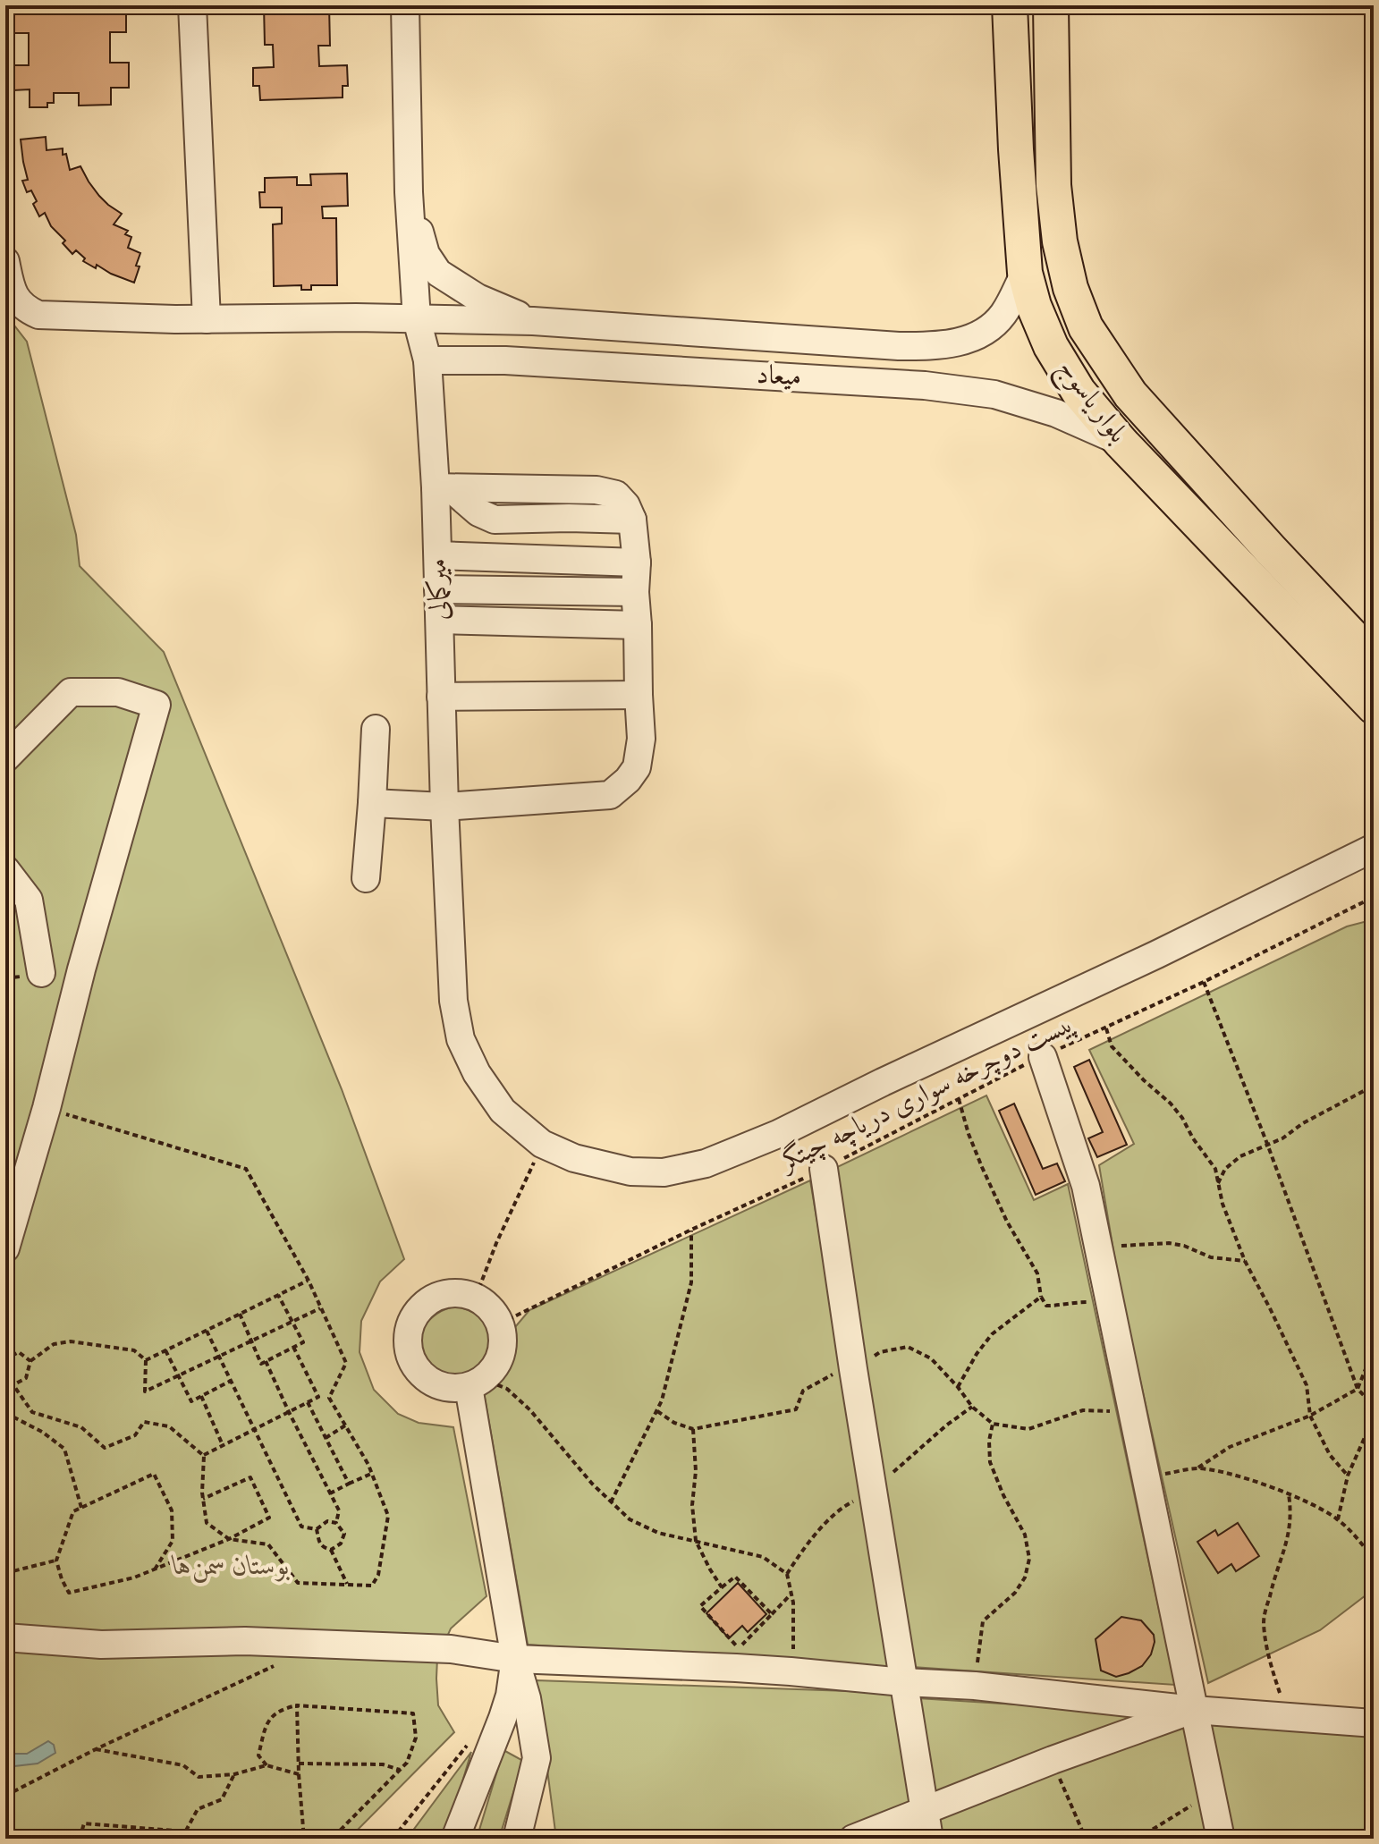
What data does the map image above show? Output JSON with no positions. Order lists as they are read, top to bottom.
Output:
{
  "streets": {
    "main road": ["بلوار یاسوج"],
    "street": ["میعاد", "میرکمالی"],
    "path": ["پیست دوچرخه سواری دریاچه چیتگر"]
  },
  "crossings": [
    ["میعاد", "بلوار یاسوج"],
    ["میعاد", "میرکمالی"]
  ],
  "parks": ["بوستان سمن‌ها"]
}
